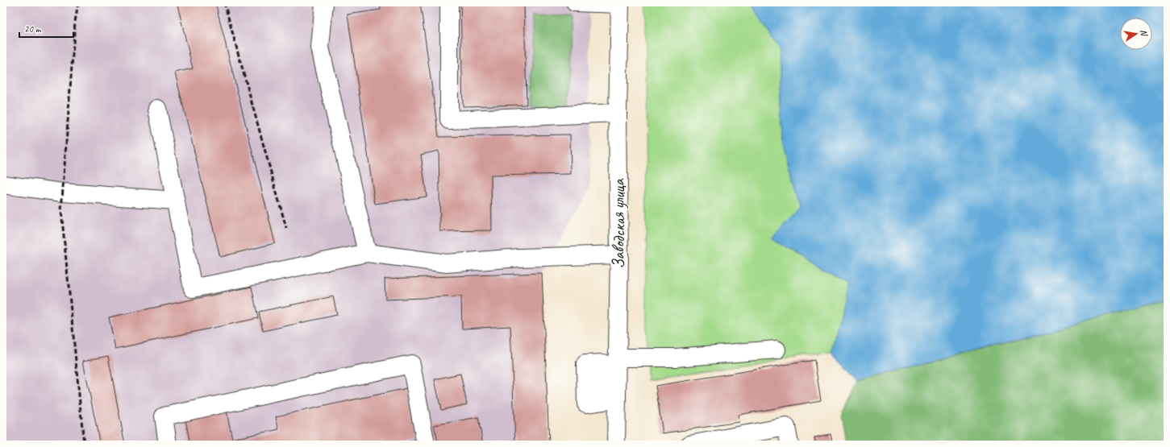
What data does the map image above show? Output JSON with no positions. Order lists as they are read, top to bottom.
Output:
{
  "streets": {
    "main road": ["Заводская улица"]
  },
  "scale_bar": "20 m",
  "north": "right"
}
